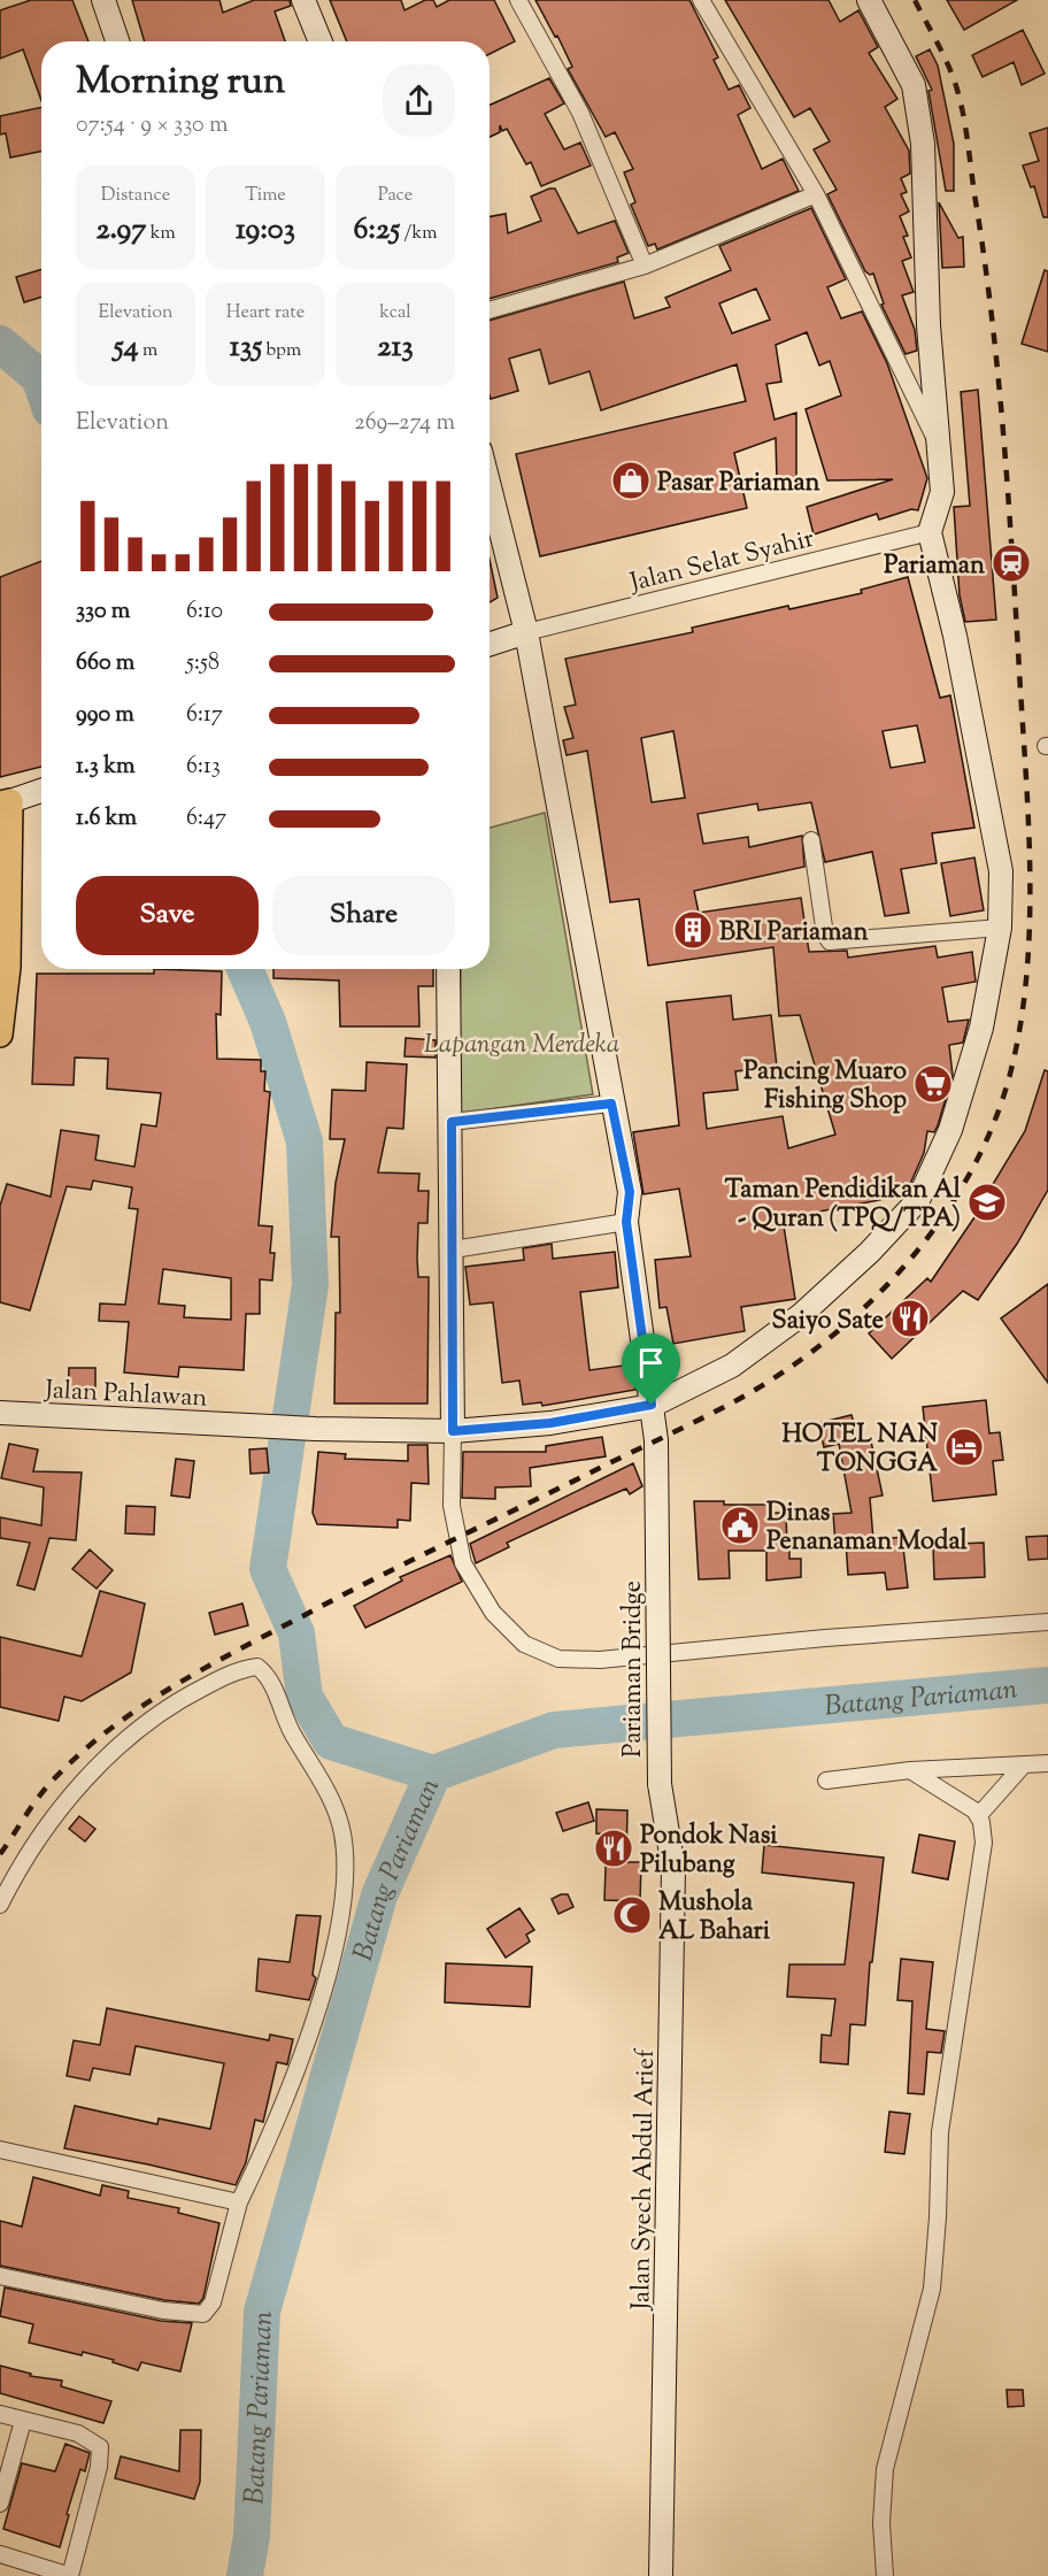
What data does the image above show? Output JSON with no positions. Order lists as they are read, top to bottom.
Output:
{
  "streets": {
    "street": [
      "Jalan Selat Syahir",
      "Jalan Pahlawan",
      "Pariaman Bridge",
      "Jalan Syech Abdul Arief"
    ]
  },
  "crossings": [
    ["Jalan Selat Syahir", "Jalan Pahlawan"],
    ["Jalan Selat Syahir", "Pariaman Bridge"],
    ["Jalan Pahlawan", "Pariaman Bridge"],
    ["Pariaman Bridge", "Jalan Syech Abdul Arief"]
  ],
  "water": ["Batang Pariaman"],
  "parks": ["Lapangan Merdeka"],
  "places": {
    "shop": ["Pasar Pariaman"],
    "station": ["Pariaman"],
    "building": ["BRI Pariaman"],
    "supermarket": ["Pancing Muaro Fishing Shop"],
    "school or university": ["Taman Pendidikan Al - Quran (TPQ/TPA)"],
    "restaurant": ["Saiyo Sate", "Pondok Nasi Pilubang"],
    "hotel": ["HOTEL NAN TONGGA"],
    "public building": ["Dinas Penanaman Modal"],
    "mosque": ["Mushola AL Bahari"]
  },
  "page": {
    "heading": ["Morning run", "07:54 · 9 × 330 m"],
    "stats": [
      ["Distance", "2.97 km"],
      ["Time", "19:03"],
      ["Pace", "6:25 /km"],
      ["Elevation", "54 m"],
      ["Heart rate", "135 bpm"],
      ["kcal", "213"]
    ],
    "chart": ["Elevation", "269–274 m"],
    "list": [
      {
        "name": "330 m",
        "note": "6:10"
      },
      {
        "name": "660 m",
        "note": "5:58"
      },
      {
        "name": "990 m",
        "note": "6:17"
      },
      {
        "name": "1.3 km",
        "note": "6:13"
      },
      {
        "name": "1.6 km",
        "note": "6:47"
      }
    ],
    "buttons": ["Save", "Share"]
  }
}
